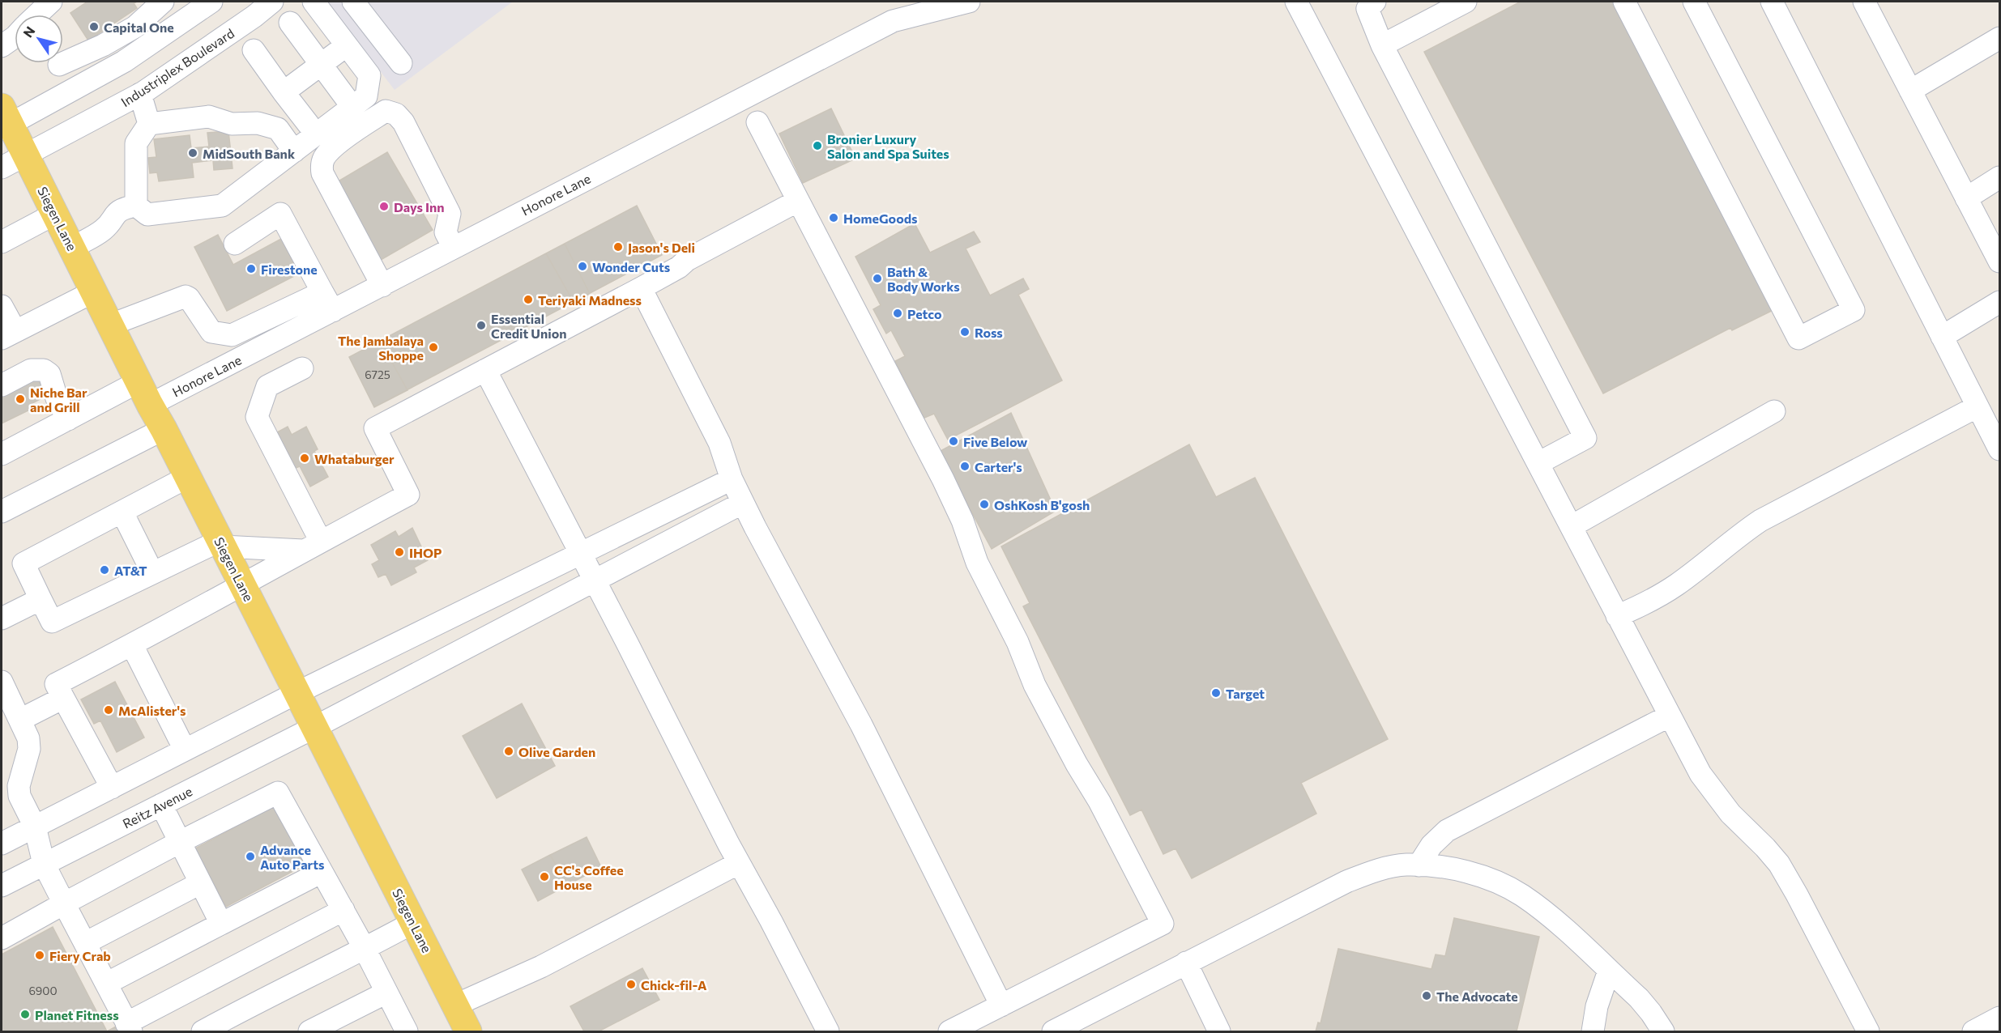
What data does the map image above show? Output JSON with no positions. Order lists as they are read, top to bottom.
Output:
{
  "streets": {
    "main road": ["Siegen Lane"],
    "street": ["Industriplex Boulevard", "Honore Lane", "Reitz Avenue"]
  },
  "crossings": [
    ["Industriplex Boulevard", "Siegen Lane"],
    ["Honore Lane", "Siegen Lane"],
    ["Siegen Lane", "Reitz Avenue"]
  ],
  "places": [
    "Capital One",
    "Bronier Luxury Salon and Spa Suites",
    "MidSouth Bank",
    "Days Inn",
    "HomeGoods",
    "Jason's Deli",
    "Wonder Cuts",
    "Firestone",
    "Bath & Body Works",
    "Teriyaki Madness",
    "Petco",
    "Essential Credit Union",
    "Ross",
    "The Jambalaya Shoppe",
    "Niche Bar and Grill",
    "Five Below",
    "Whataburger",
    "Carter's",
    "OshKosh B'gosh",
    "IHOP",
    "AT&T",
    "Target",
    "McAlister's",
    "Olive Garden",
    "Advance Auto Parts",
    "CC's Coffee House",
    "Fiery Crab",
    "Chick-fil-A",
    "The Advocate",
    "Planet Fitness"
  ],
  "house_numbers": ["6725", "6900"],
  "north": "top left"
}
